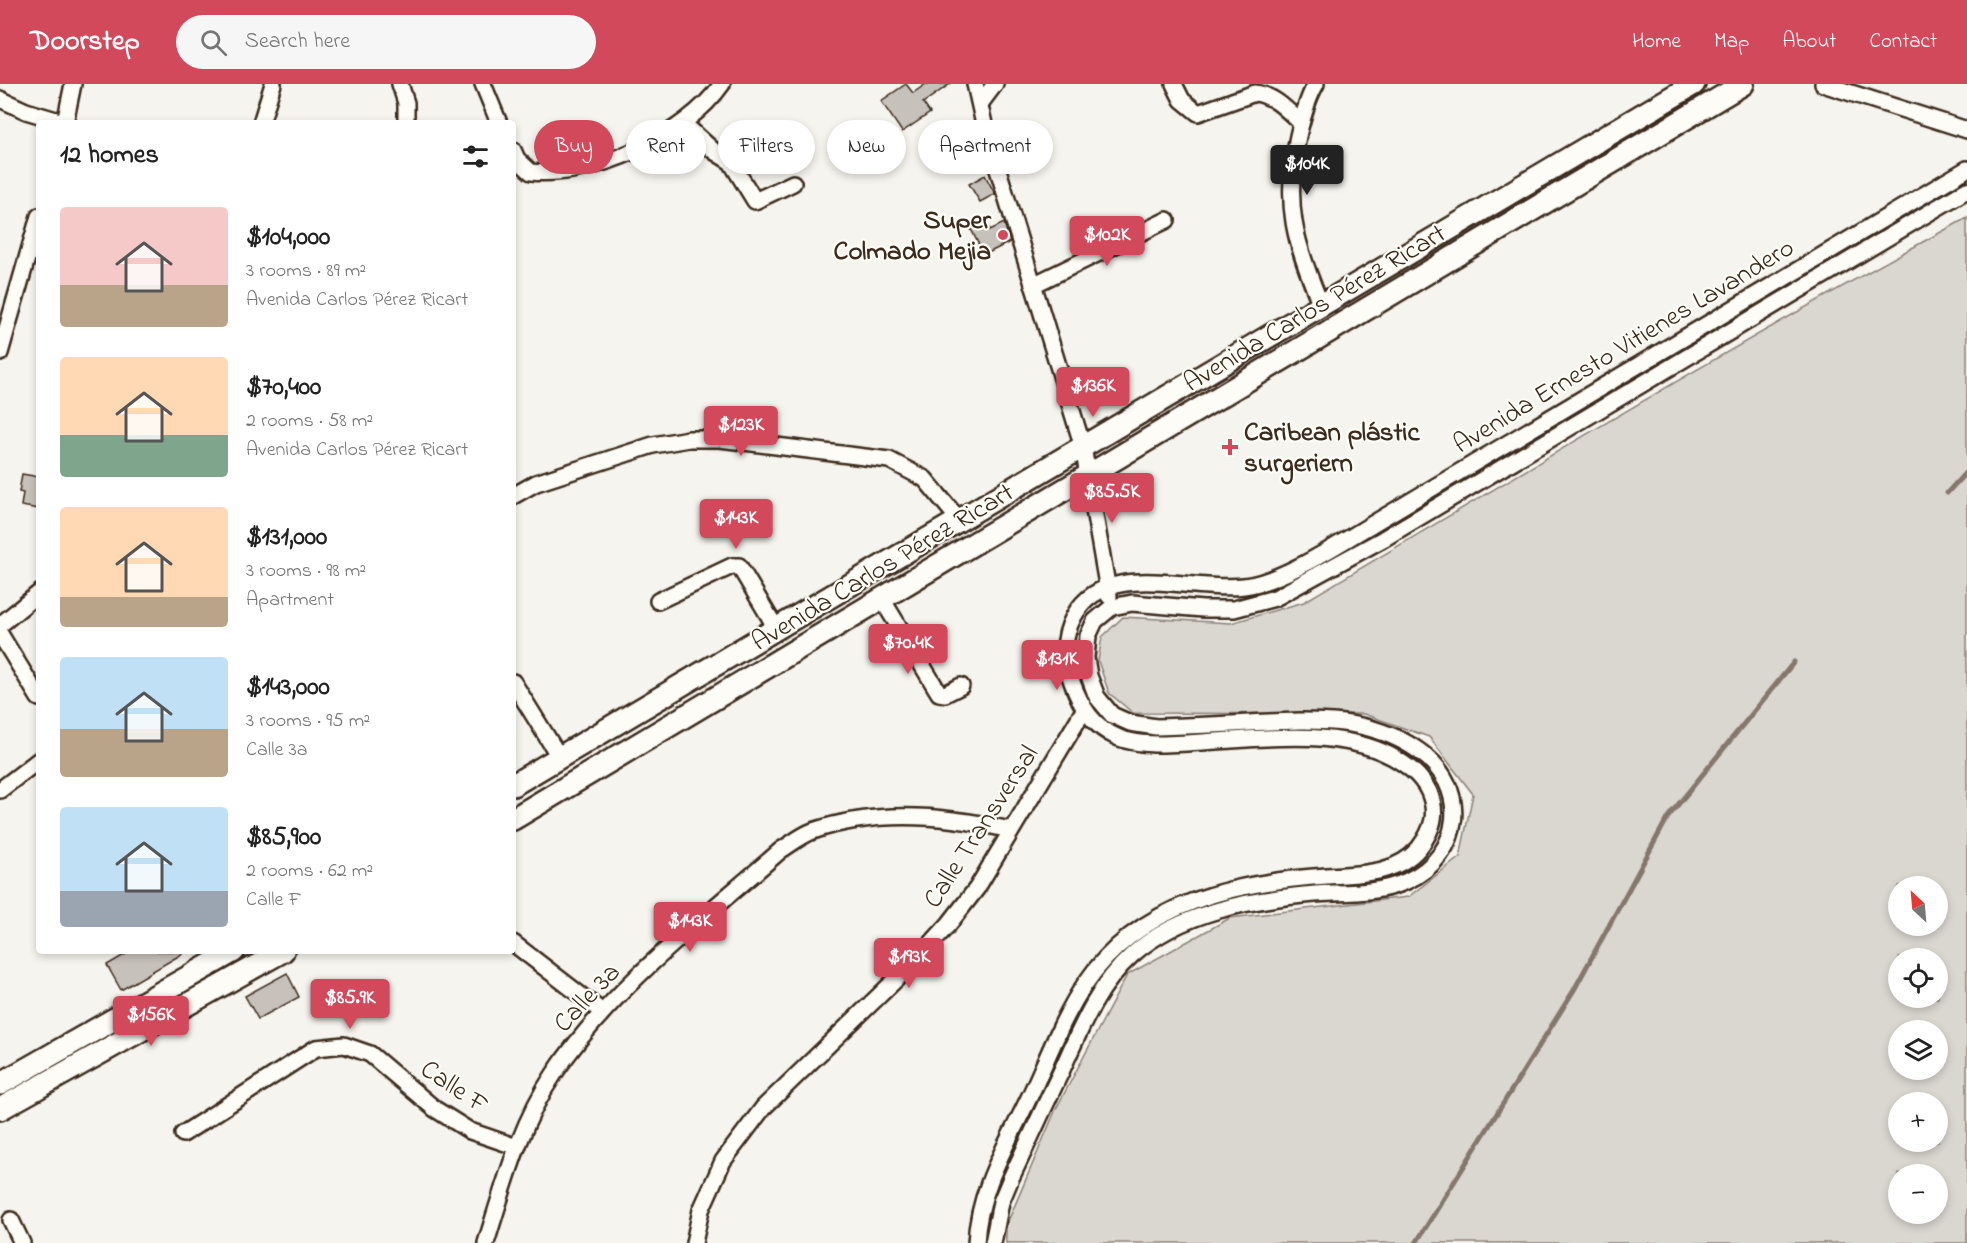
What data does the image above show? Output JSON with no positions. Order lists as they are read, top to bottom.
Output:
{
  "streets": {
    "main road": ["Avenida Carlos Pérez Ricart"],
    "street": [
      "Avenida Ernesto Vitienes Lavandero",
      "Calle Transversal",
      "Calle 3a",
      "Calle F"
    ]
  },
  "crossings": [
    ["Avenida Ernesto Vitienes Lavandero", "Calle Transversal"],
    ["Calle Transversal", "Calle 3a"],
    ["Calle 3a", "Calle F"]
  ],
  "places": {
    "other": ["Super Colmado Mejia"],
    "health": ["Caribean plástic surgeriern"]
  },
  "north": "top left",
  "page": {
    "header": "Doorstep",
    "search": "Search here",
    "nav": [
      "Home",
      "Map",
      "About",
      "Contact"
    ],
    "chip": [
      "Buy",
      "Rent",
      "Filters",
      "New",
      "Apartment"
    ],
    "heading": "12 homes",
    "price": [
      "$104K",
      "$102K",
      "$136K",
      "$123K",
      "$85.5K",
      "$143K",
      "$70.4K",
      "$131K",
      "$143K",
      "$193K",
      "$85.9K",
      "$156K"
    ],
    "list": [
      {
        "name": "$104,000",
        "note": "3 rooms · 89 m² · Avenida Carlos Pérez Ricart"
      },
      {
        "name": "$70,400",
        "note": "2 rooms · 58 m² · Avenida Carlos Pérez Ricart"
      },
      {
        "name": "$131,000",
        "note": "3 rooms · 98 m² · Apartment"
      },
      {
        "name": "$143,000",
        "note": "3 rooms · 95 m² · Calle 3a"
      },
      {
        "name": "$85,900",
        "note": "2 rooms · 62 m² · Calle F"
      }
    ],
    "map_buttons": ["+", "−"]
  }
}
